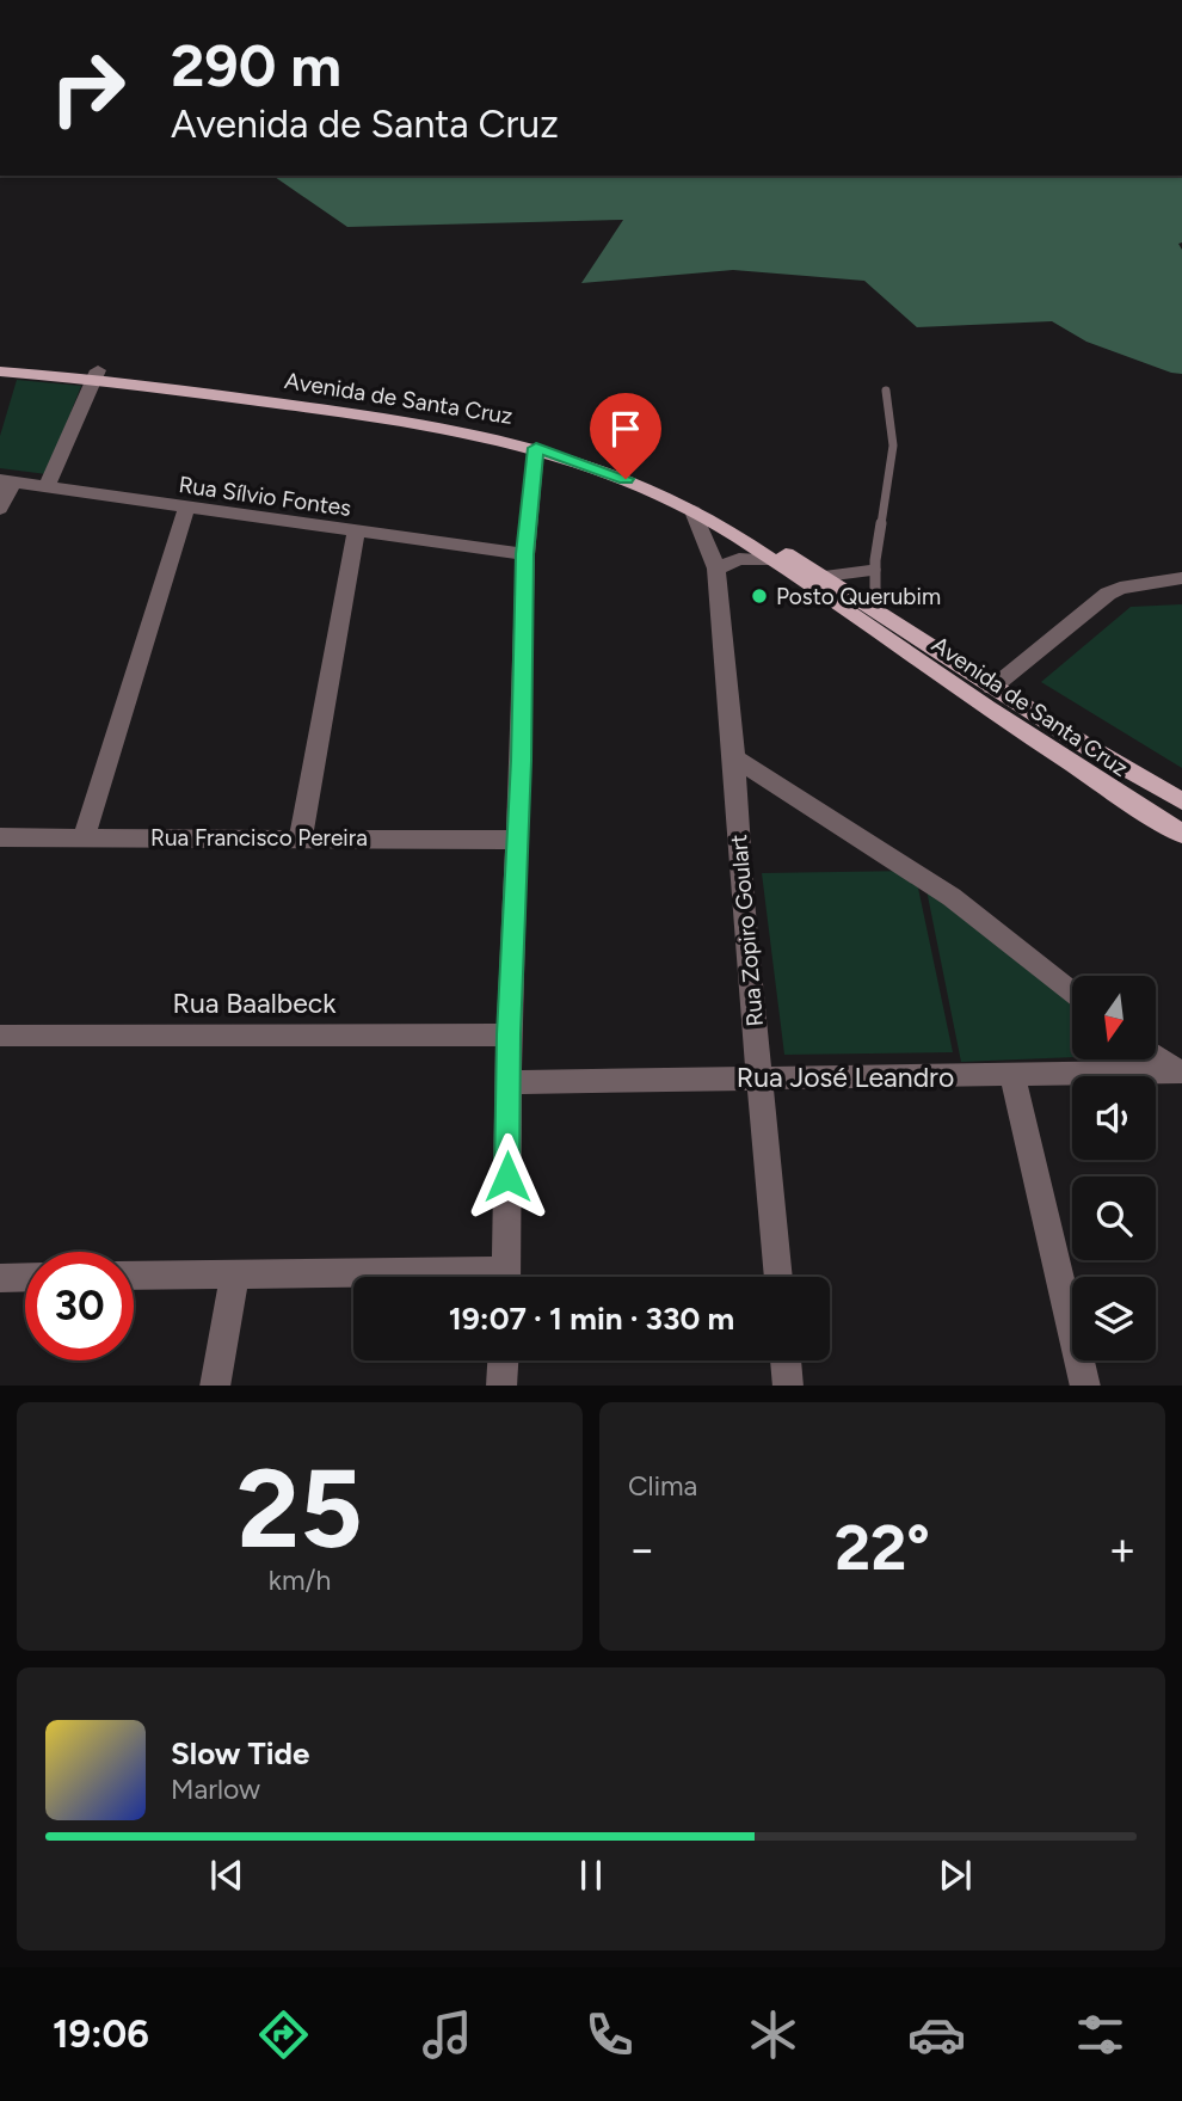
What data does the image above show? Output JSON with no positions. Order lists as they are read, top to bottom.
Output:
{
  "streets": {
    "main road": ["Avenida de Santa Cruz"],
    "street": [
      "Rua Sílvio Fontes",
      "Rua Francisco Pereira",
      "Rua Zopiro Goulart",
      "Rua Baalbeck",
      "Rua José Leandro"
    ]
  },
  "crossings": [
    ["Avenida de Santa Cruz", "Rua Zopiro Goulart"],
    ["Rua Zopiro Goulart", "Rua José Leandro"]
  ],
  "places": ["Posto Querubim"],
  "north": "bottom",
  "page": {
    "turn": ["290 m", "Avenida de Santa Cruz"],
    "limit": "30",
    "trip": "19:07 · 1 min · 330 m",
    "tile": [
      ["25", "km/h"],
      "Clima"
    ],
    "heat": ["−", "22°", "+"],
    "song": ["Slow Tide", "Marlow"],
    "tabs": "19:06"
  }
}
